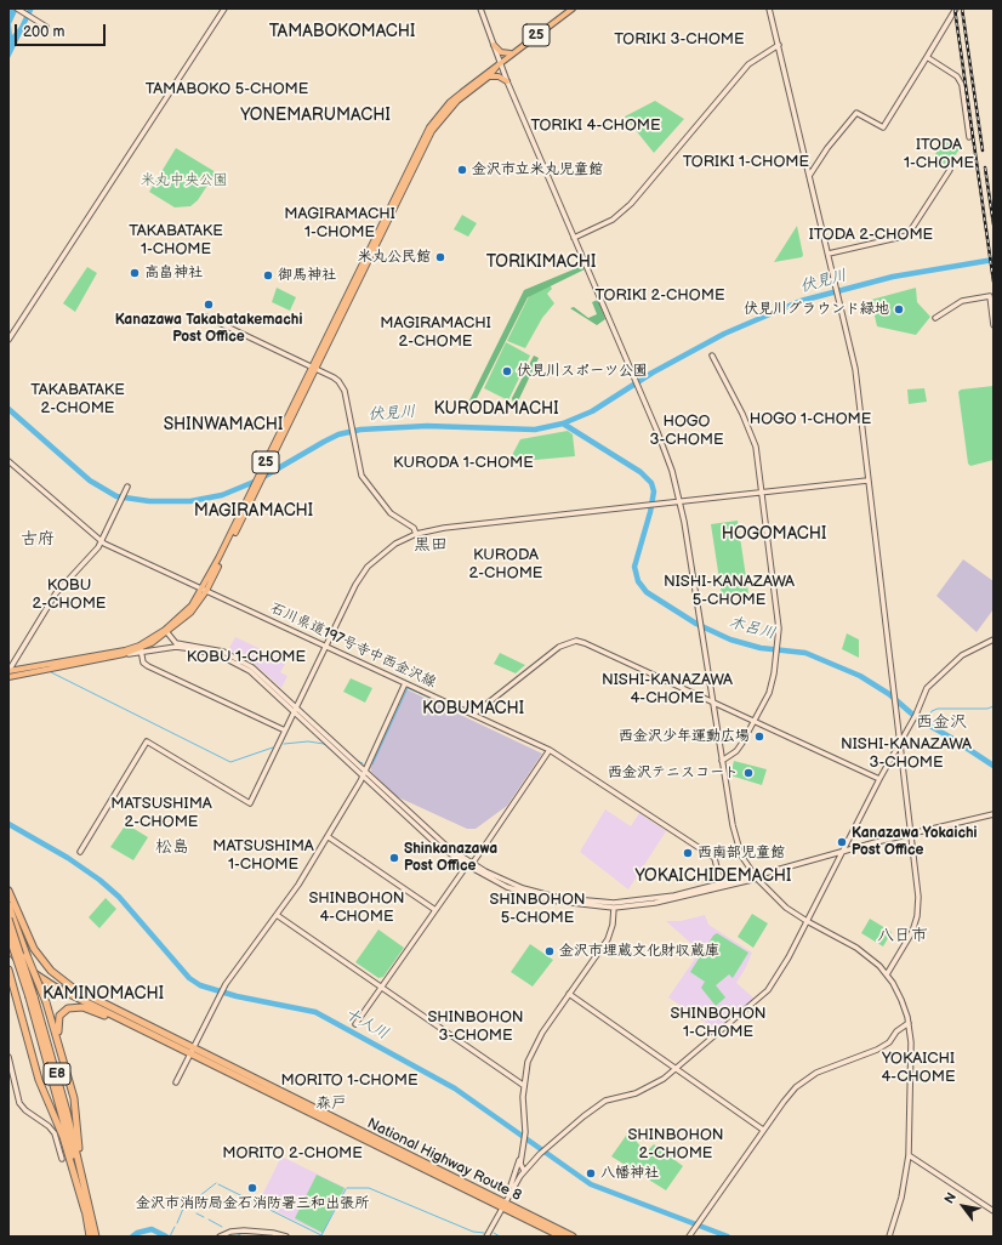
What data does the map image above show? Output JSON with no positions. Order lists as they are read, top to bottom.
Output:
{
  "streets": {
    "highway": ["E8", "National Highway Route 8"],
    "main road": ["25"],
    "street": ["石川県道197号寺中西金沢線"]
  },
  "crossings": [
    ["25", "石川県道197号寺中西金沢線"]
  ],
  "districts": [
    "TAMABOKOMACHI",
    "TORIKI 3-CHOME",
    "TAMABOKO 5-CHOME",
    "YONEMARUMACHI",
    "TORIKI 4-CHOME",
    "ITODA 1-CHOME",
    "TORIKI 1-CHOME",
    "MAGIRAMACHI 1-CHOME",
    "TAKABATAKE 1-CHOME",
    "ITODA 2-CHOME",
    "TORIKIMACHI",
    "TORIKI 2-CHOME",
    "MAGIRAMACHI 2-CHOME",
    "TAKABATAKE 2-CHOME",
    "KURODAMACHI",
    "HOGO 1-CHOME",
    "HOGO 3-CHOME",
    "SHINWAMACHI",
    "KURODA 1-CHOME",
    "MAGIRAMACHI",
    "HOGOMACHI",
    "古府",
    "黒田",
    "KURODA 2-CHOME",
    "NISHI-KANAZAWA 5-CHOME",
    "KOBU 2-CHOME",
    "KOBU 1-CHOME",
    "NISHI-KANAZAWA 4-CHOME",
    "KOBUMACHI",
    "西金沢",
    "NISHI-KANAZAWA 3-CHOME",
    "MATSUSHIMA 2-CHOME",
    "松島",
    "MATSUSHIMA 1-CHOME",
    "YOKAICHIDEMACHI",
    "SHINBOHON 4-CHOME",
    "SHINBOHON 5-CHOME",
    "八日市",
    "KAMINOMACHI",
    "SHINBOHON 1-CHOME",
    "SHINBOHON 3-CHOME",
    "YOKAICHI 4-CHOME",
    "MORITO 1-CHOME",
    "森戸",
    "SHINBOHON 2-CHOME",
    "MORITO 2-CHOME"
  ],
  "water": ["伏見川", "木呂川", "十人川"],
  "parks": ["米丸中央公園"],
  "places": [
    "金沢市立米丸児童館",
    "米丸公民館",
    "高畠神社",
    "御馬神社",
    "Kanazawa Takabatakemachi Post Office",
    "伏見川グラウンド緑地",
    "伏見川スポーツ公園",
    "西金沢少年運動広場",
    "西金沢テニスコート",
    "Kanazawa Yokaichi Post Office",
    "西南部児童館",
    "Shinkanazawa Post Office",
    "金沢市埋蔵文化財収蔵庫",
    "八幡神社",
    "金沢市消防局金石消防署三和出張所"
  ],
  "scale_bar": "200 m",
  "north": "top left"
}
